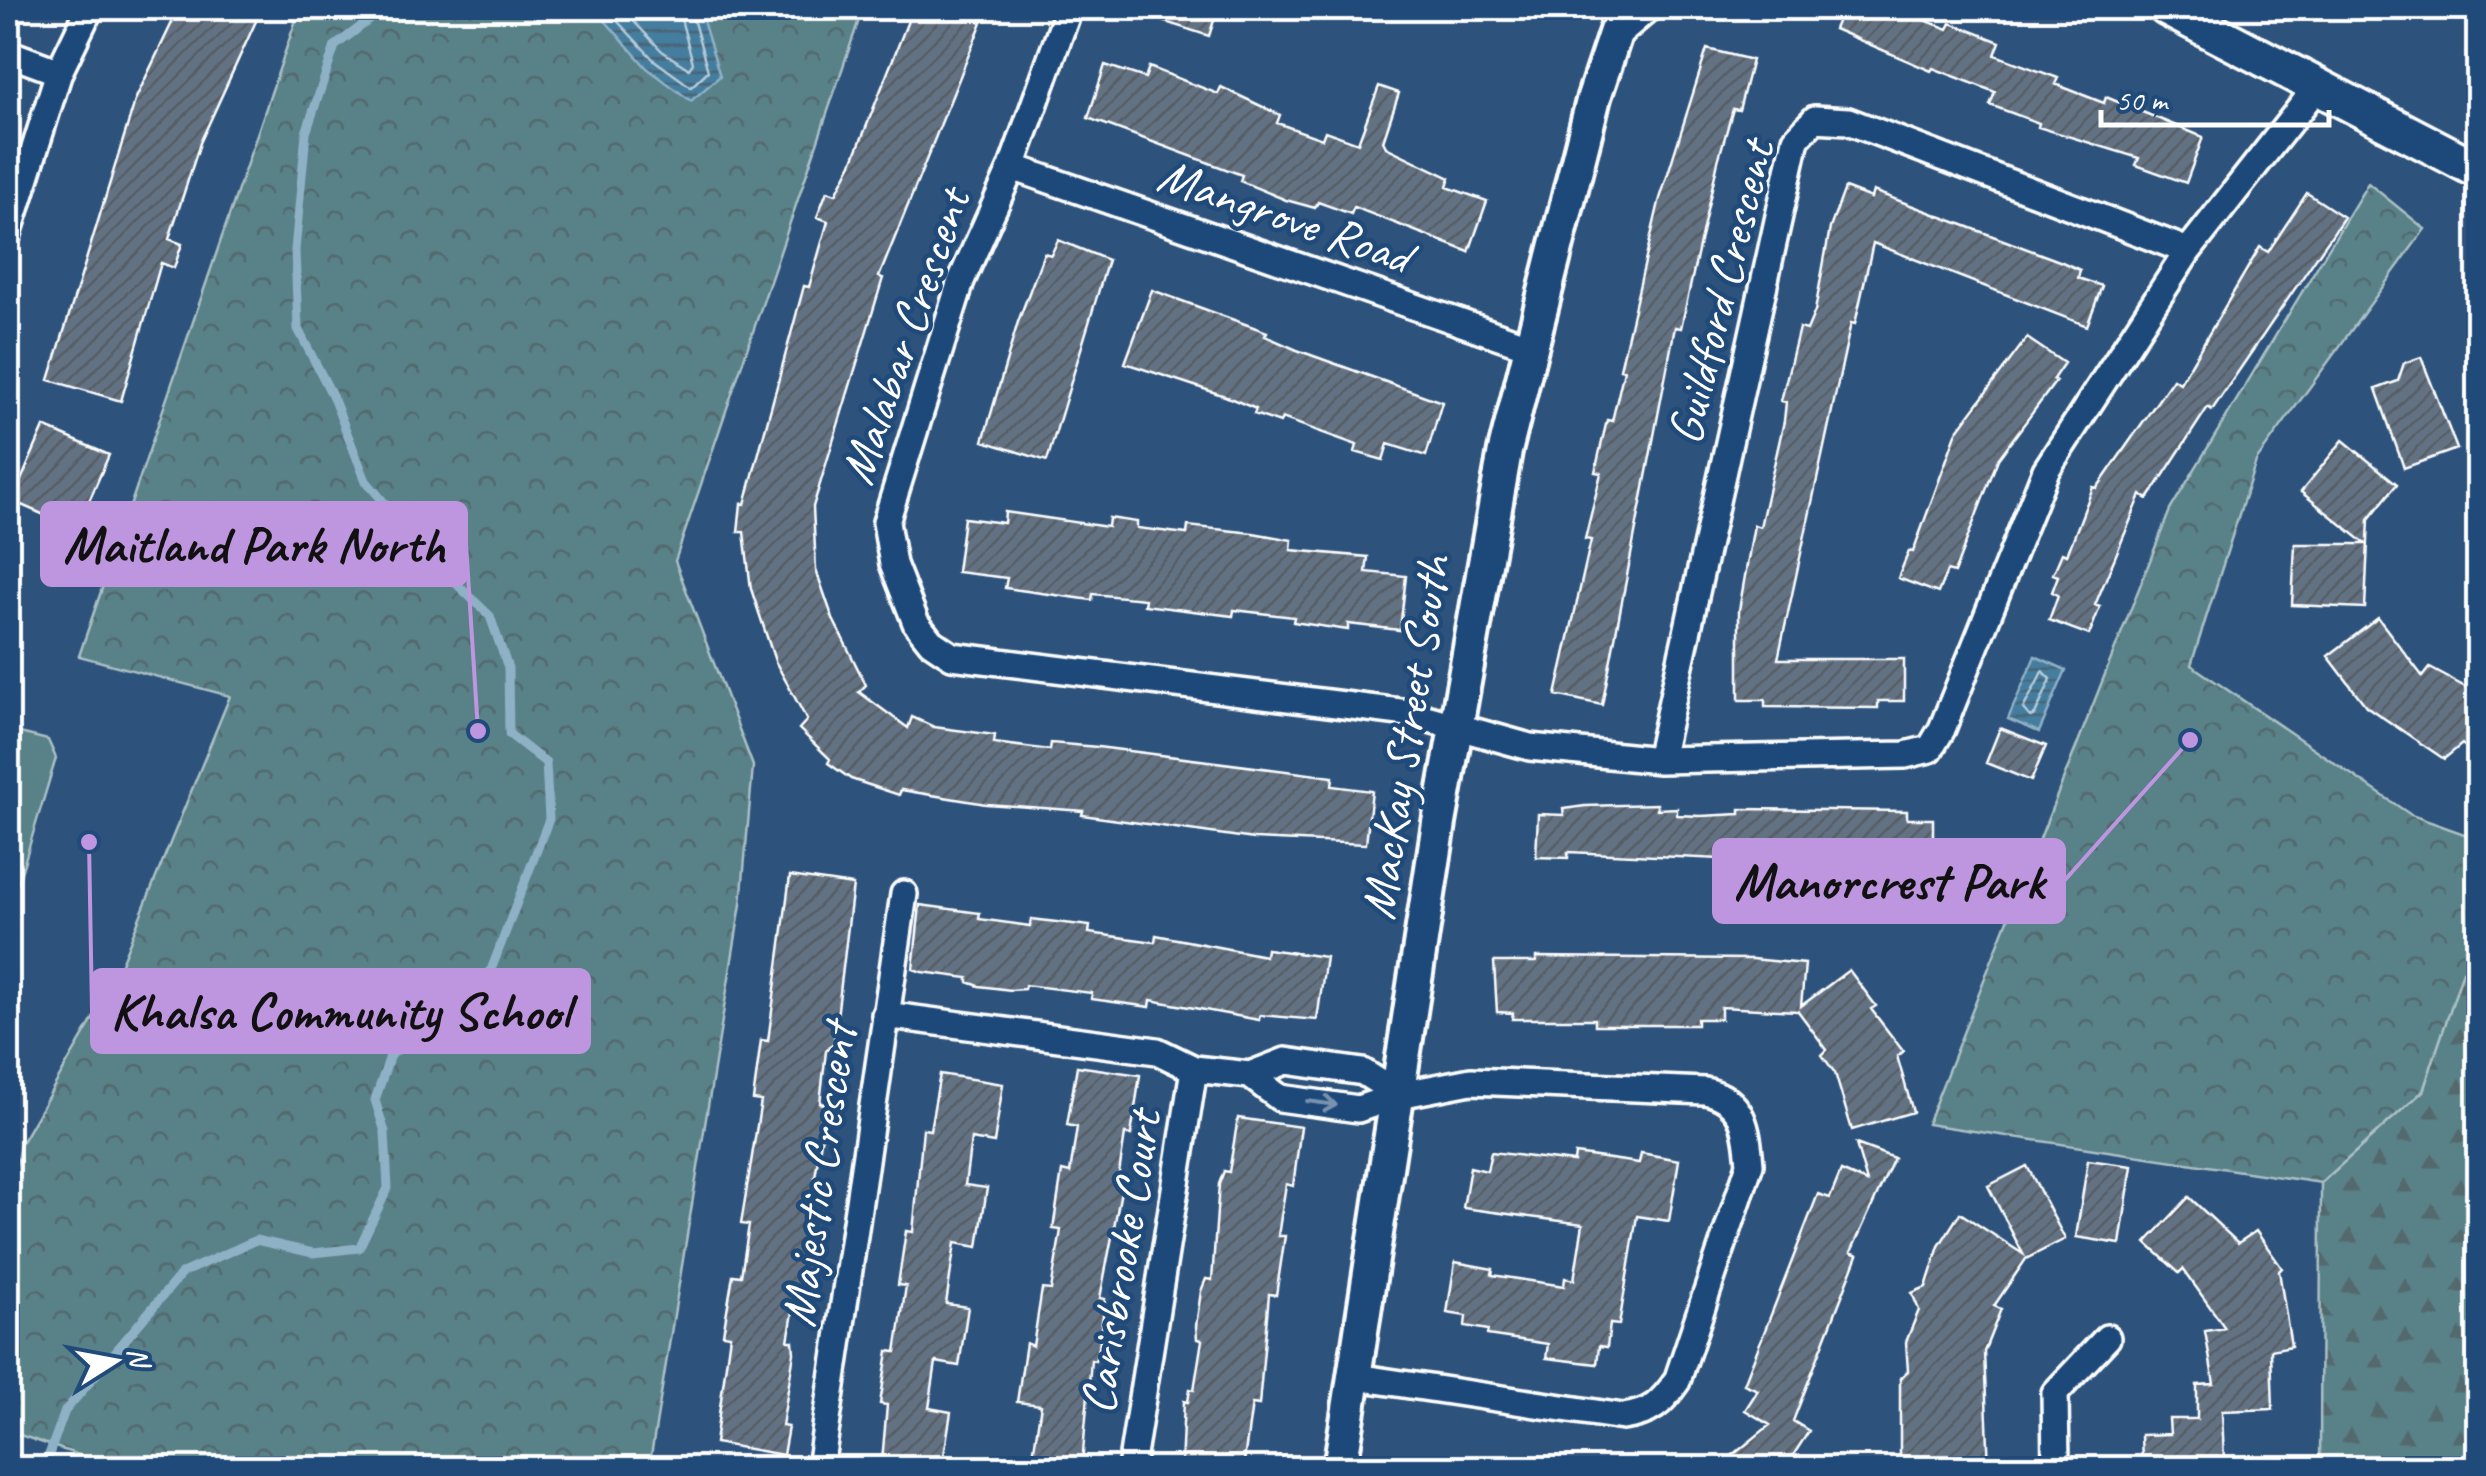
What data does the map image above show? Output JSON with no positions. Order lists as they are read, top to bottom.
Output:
{
  "streets": {
    "street": [
      "Mangrove Road",
      "Guildford Crescent",
      "Malabar Crescent",
      "MacKay Street South",
      "Majestic Crescent",
      "Carisbrooke Court"
    ]
  },
  "crossings": [
    ["Mangrove Road", "Malabar Crescent"],
    ["Mangrove Road", "MacKay Street South"],
    ["Malabar Crescent", "MacKay Street South"],
    ["MacKay Street South", "Carisbrooke Court"],
    ["Majestic Crescent", "Carisbrooke Court"]
  ],
  "places": ["Maitland Park North", "Manorcrest Park", "Khalsa Community School"],
  "scale_bar": "50 m",
  "north": "right"
}
